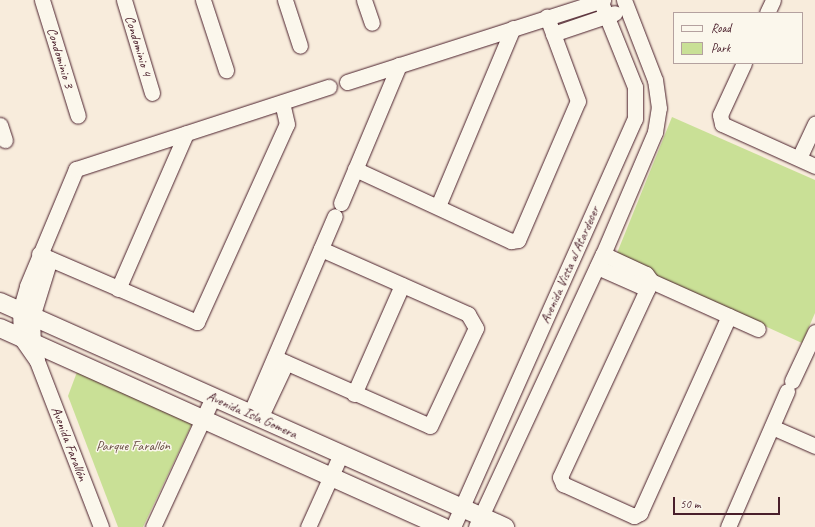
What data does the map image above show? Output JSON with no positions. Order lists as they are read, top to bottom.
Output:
{
  "streets": {
    "street": [
      "Condominio 4",
      "Condominio 3",
      "Avenida Vista al Atardecer",
      "Avenida Isla Gomera",
      "Avenida Farallón"
    ]
  },
  "crossings": [
    ["Avenida Vista al Atardecer", "Avenida Isla Gomera"],
    ["Avenida Isla Gomera", "Avenida Farallón"]
  ],
  "parks": ["Parque Farallón"],
  "legend": ["Road", "Park"],
  "scale_bar": "50 m"
}
